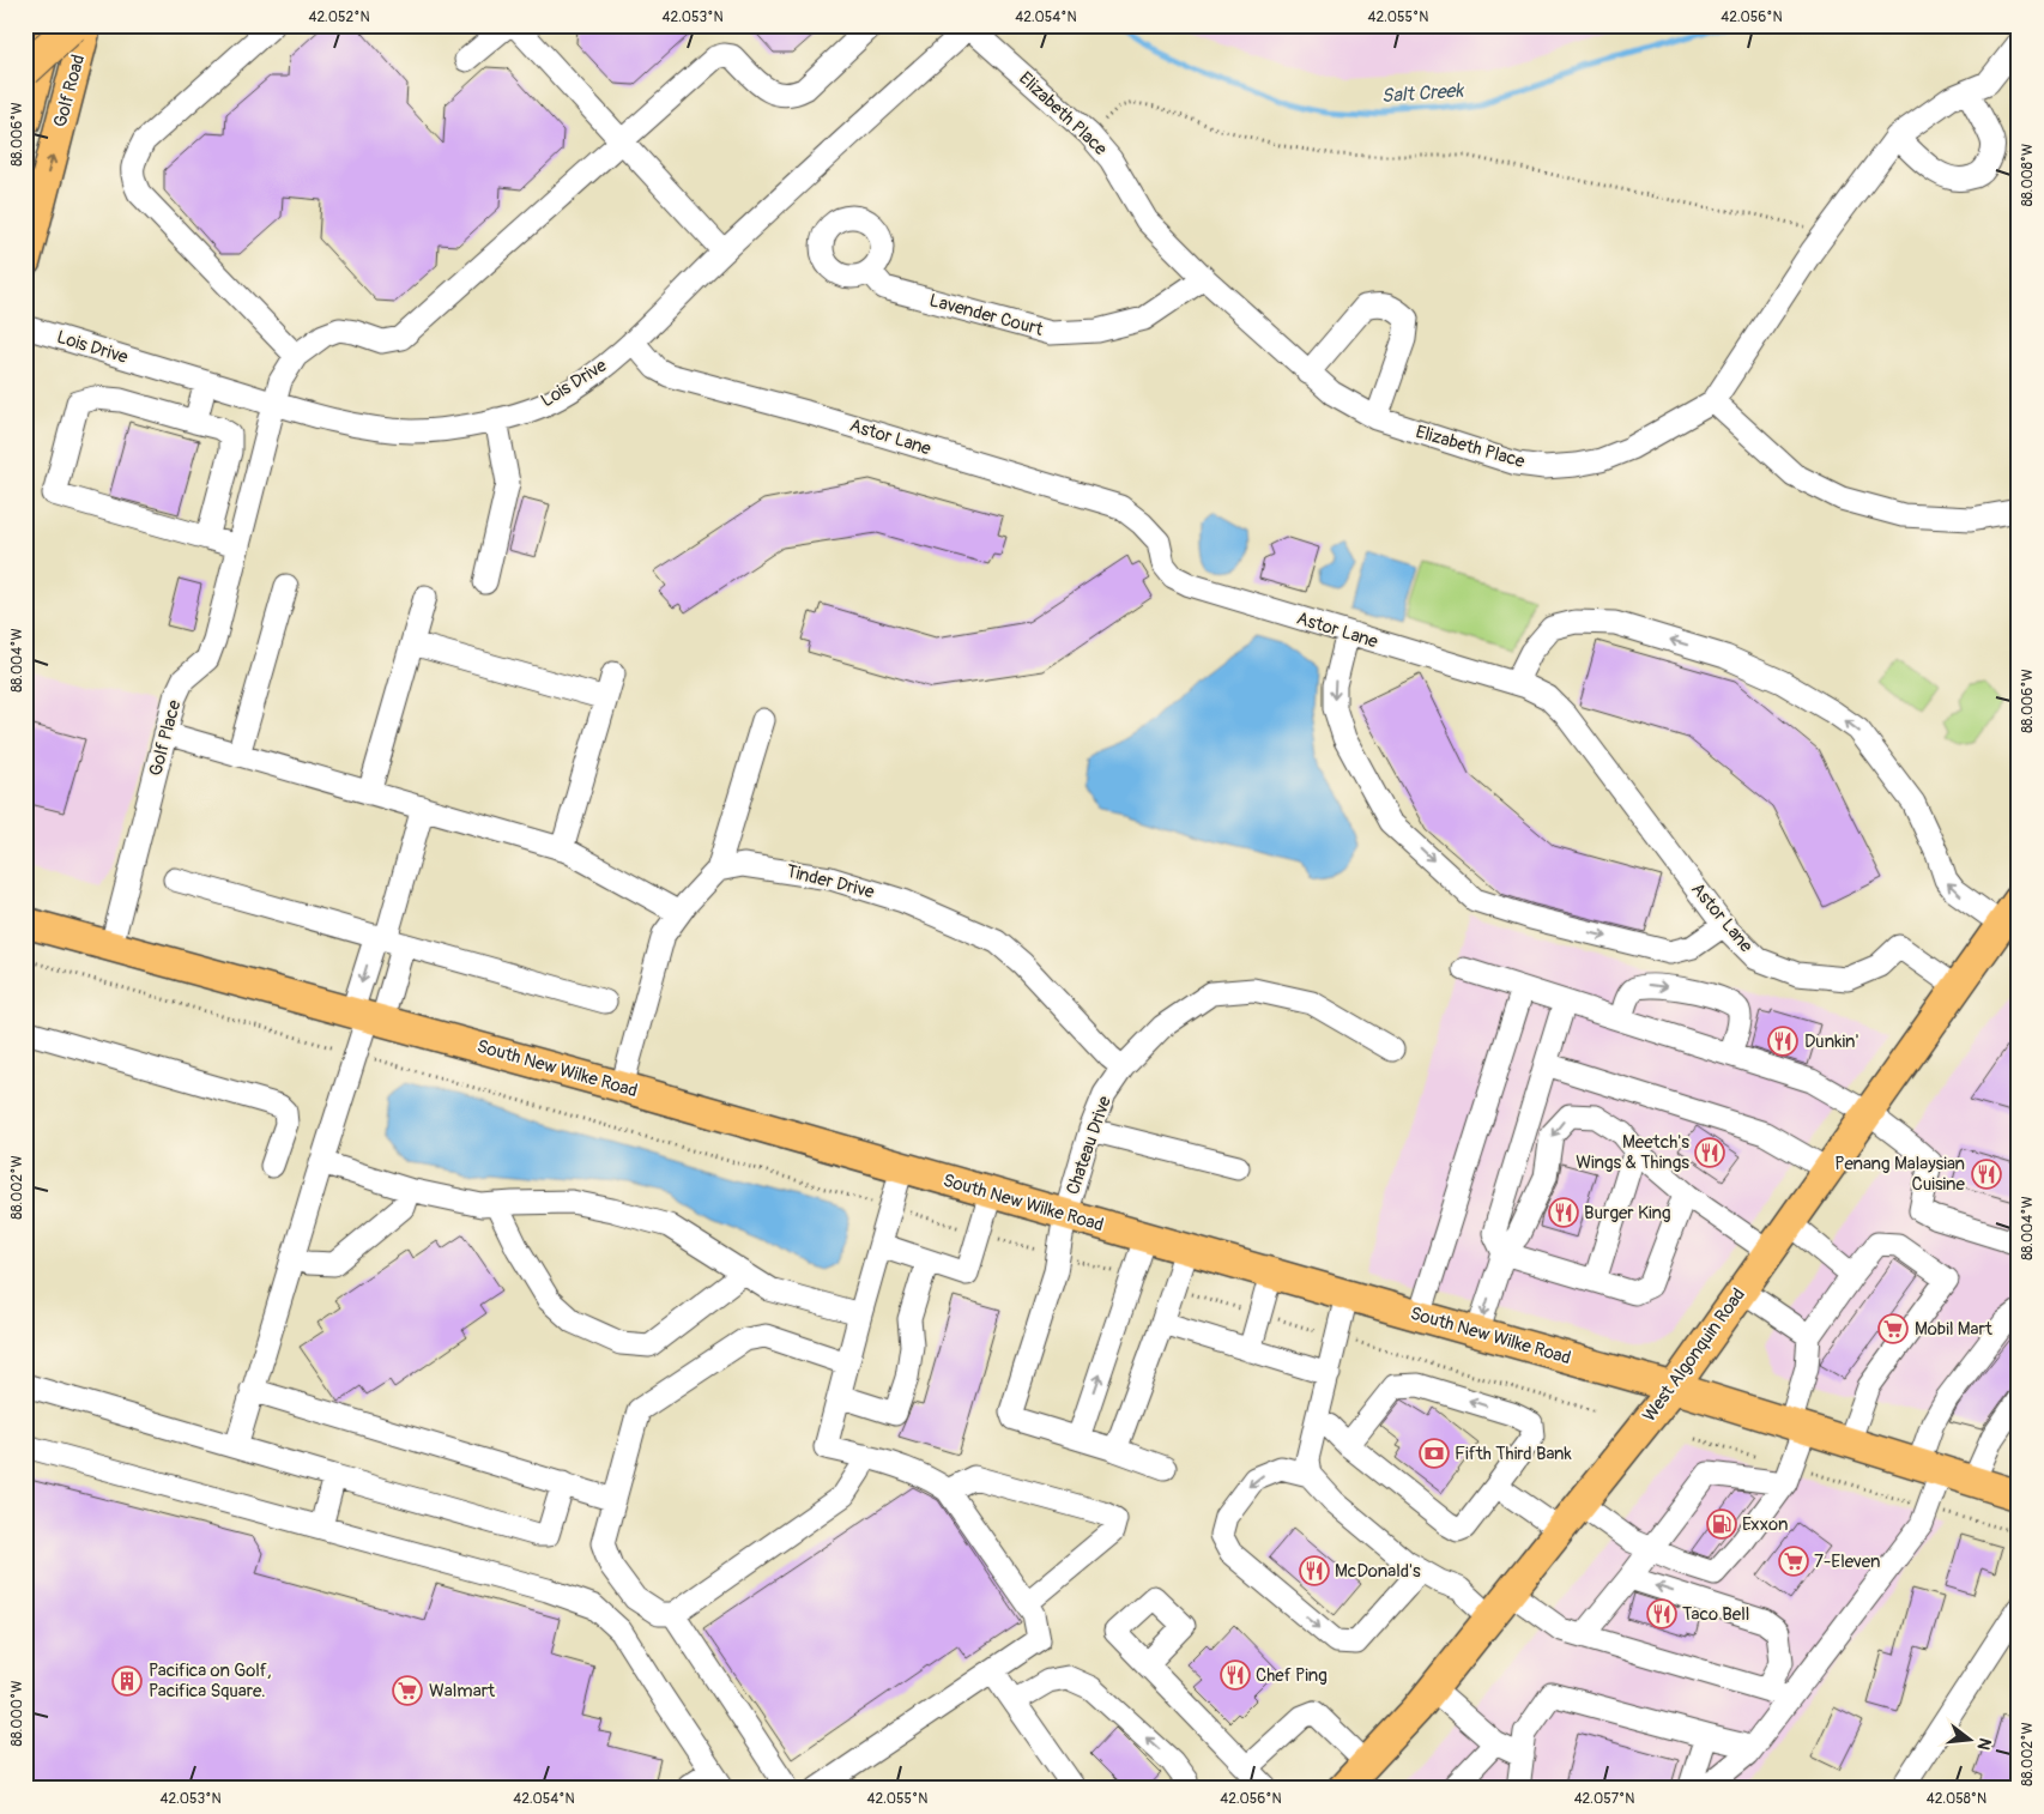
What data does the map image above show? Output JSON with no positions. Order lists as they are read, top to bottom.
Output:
{
  "streets": {
    "main road": ["Golf Road", "South New Wilke Road", "West Algonquin Road"],
    "street": [
      "Elizabeth Place",
      "Lavender Court",
      "Lois Drive",
      "Astor Lane",
      "Golf Place",
      "Tinder Drive",
      "Chateau Drive"
    ]
  },
  "crossings": [
    ["Elizabeth Place", "Lavender Court"],
    ["Elizabeth Place", "Lois Drive"],
    ["Lois Drive", "Astor Lane"],
    ["Lois Drive", "Golf Place"],
    ["Astor Lane", "West Algonquin Road"],
    ["Golf Place", "South New Wilke Road"],
    ["Tinder Drive", "Chateau Drive"],
    ["South New Wilke Road", "Chateau Drive"],
    ["South New Wilke Road", "West Algonquin Road"]
  ],
  "water": ["Salt Creek"],
  "places": {
    "restaurant": [
      "Dunkin'",
      "Meetch's Wings & Things",
      "Penang Malaysian Cuisine",
      "Burger King",
      "McDonald's",
      "Taco Bell",
      "Chef Ping"
    ],
    "supermarket": ["Mobil Mart", "7-Eleven", "Walmart"],
    "bank": ["Fifth Third Bank"],
    "fuel station": ["Exxon"],
    "building": ["Pacifica on Golf, Pacifica Square."]
  },
  "north": "right",
  "coordinates": [
    "42.052°N",
    "42.053°N",
    "42.054°N",
    "42.055°N",
    "42.056°N",
    "88.006°W",
    "88.008°W",
    "88.004°W",
    "88.002°W",
    "88.000°W",
    "42.057°N",
    "42.058°N"
  ]
}
